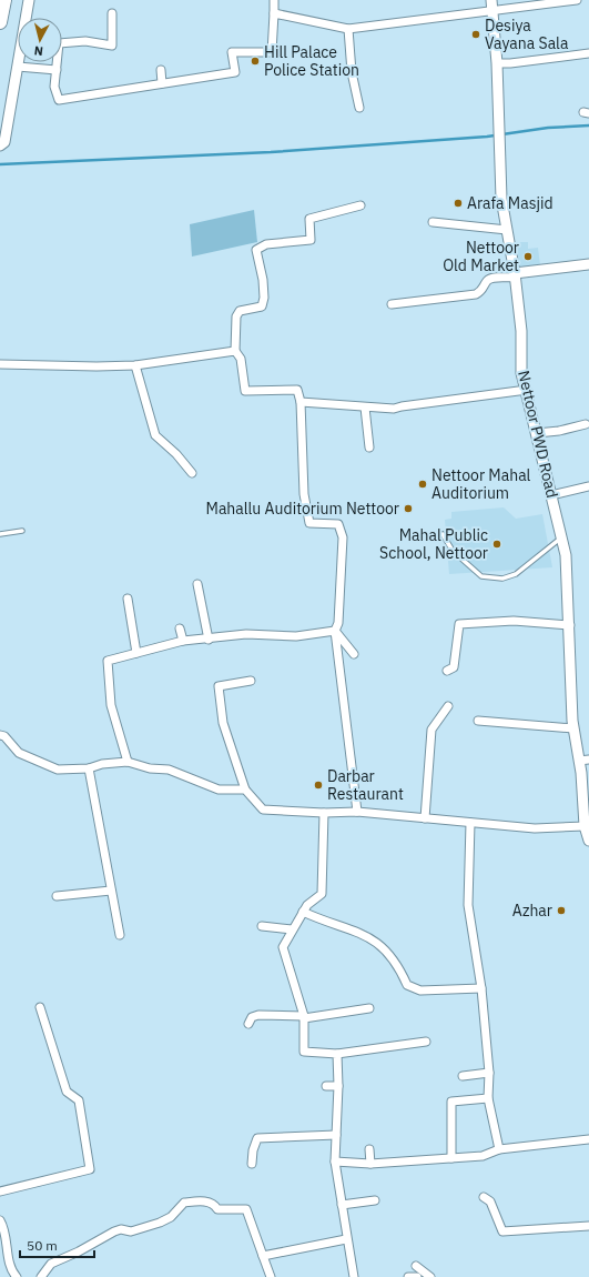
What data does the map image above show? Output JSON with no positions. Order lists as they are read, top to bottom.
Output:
{
  "streets": {
    "street": ["Nettoor PWD Road"]
  },
  "places": [
    "Desiya Vayana Sala",
    "Hill Palace Police Station",
    "Arafa Masjid",
    "Nettoor Old Market",
    "Nettoor Mahal Auditorium",
    "Mahallu Auditorium Nettoor",
    "Mahal Public School, Nettoor",
    "Darbar Restaurant",
    "Azhar"
  ],
  "scale_bar": "50 m",
  "north": "bottom"
}
